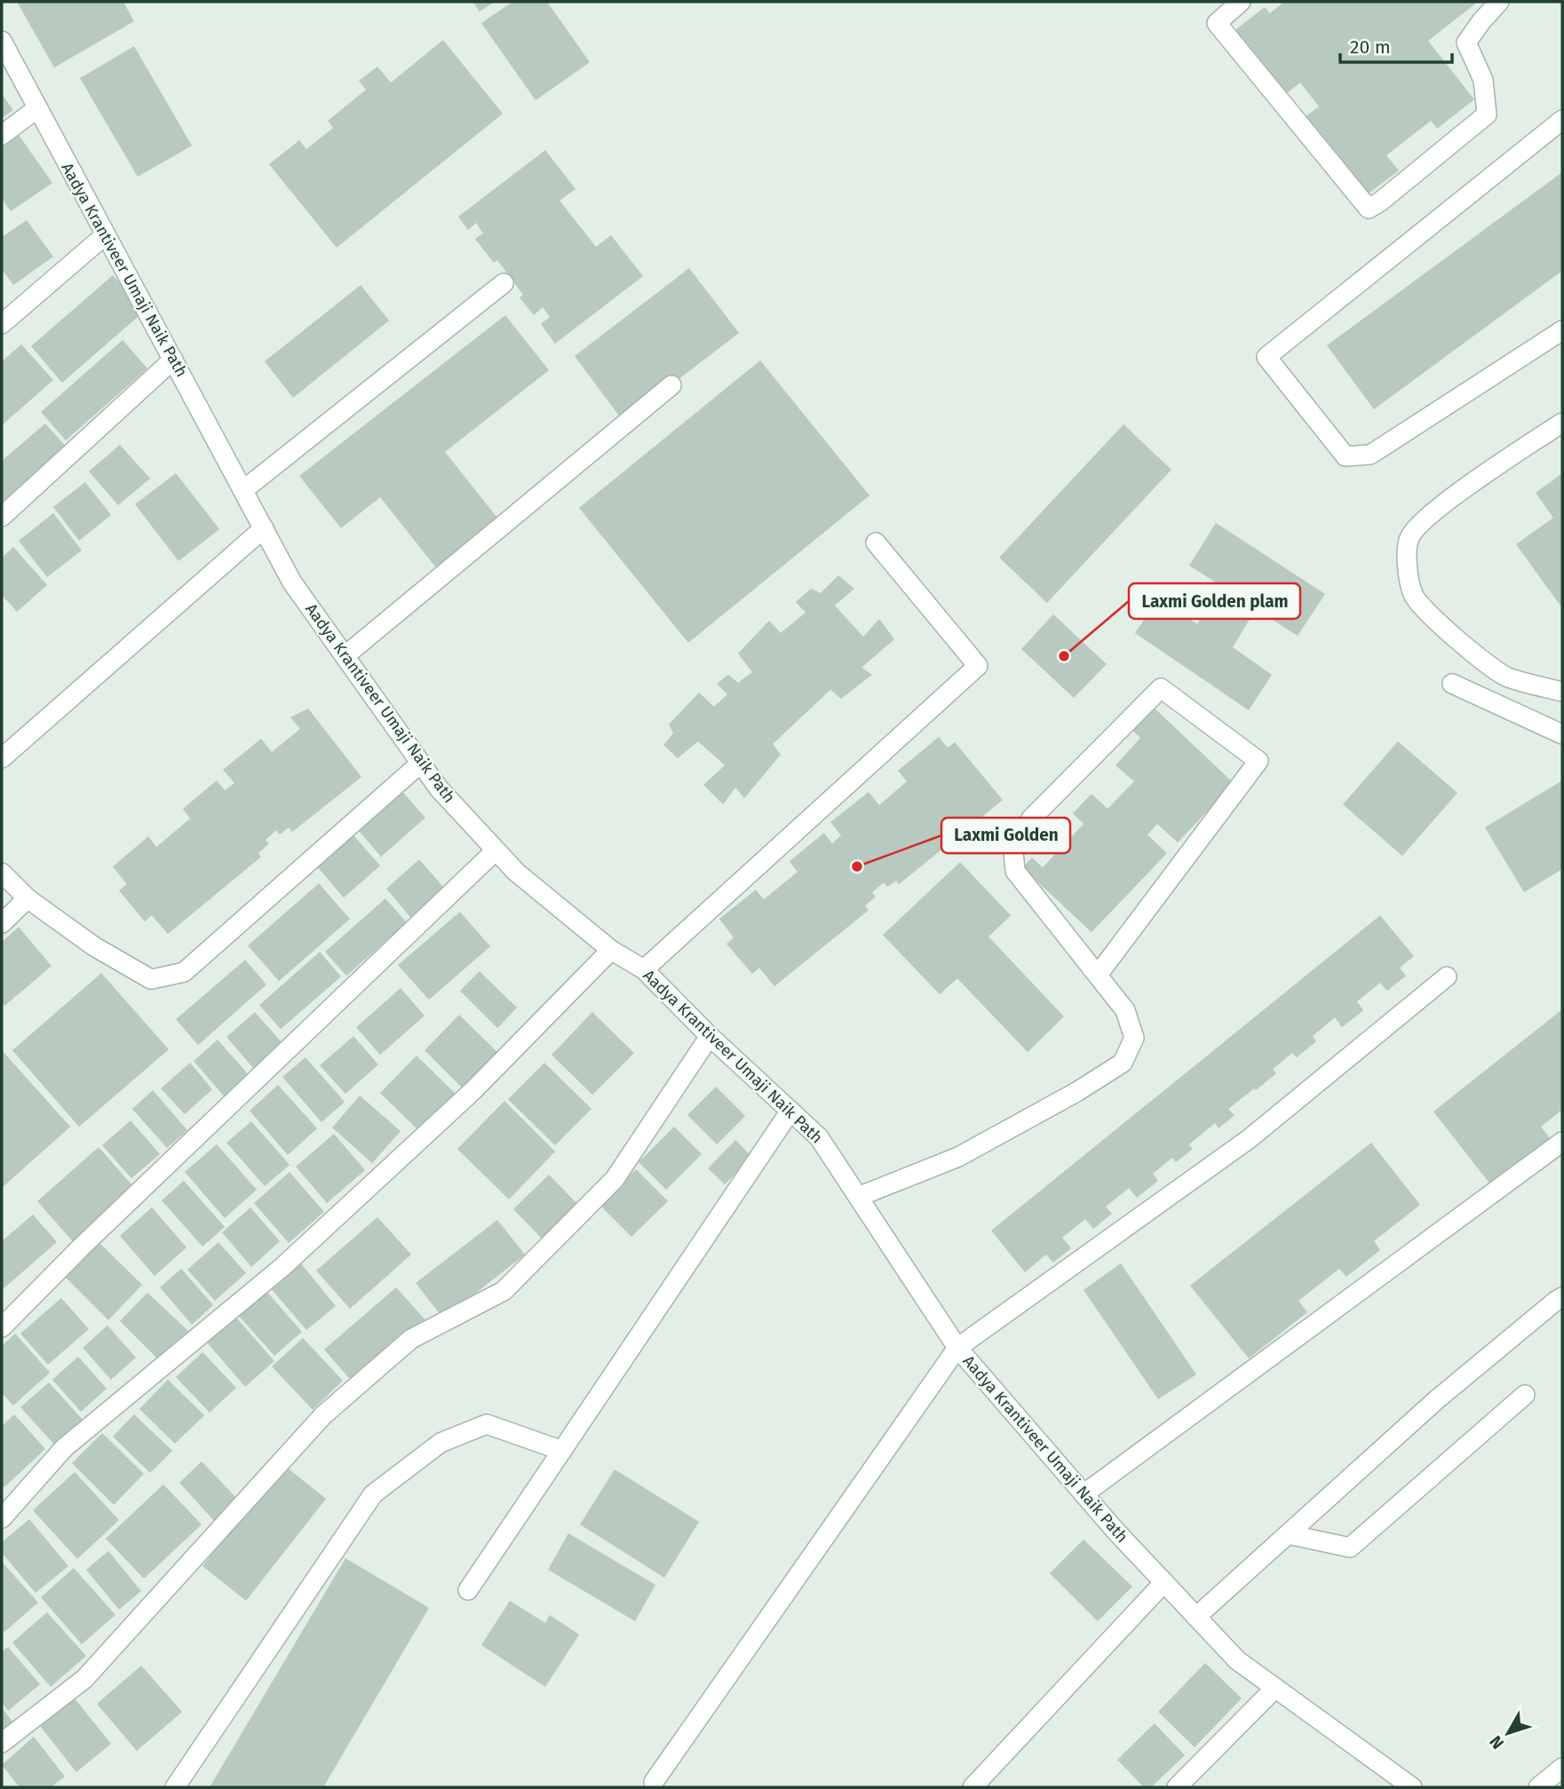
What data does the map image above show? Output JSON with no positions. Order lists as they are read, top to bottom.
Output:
{
  "streets": {
    "street": ["Aadya Krantiveer Umaji Naik Path"]
  },
  "places": ["Laxmi Golden plam", "Laxmi Golden"],
  "scale_bar": "20 m",
  "north": "bottom left"
}
